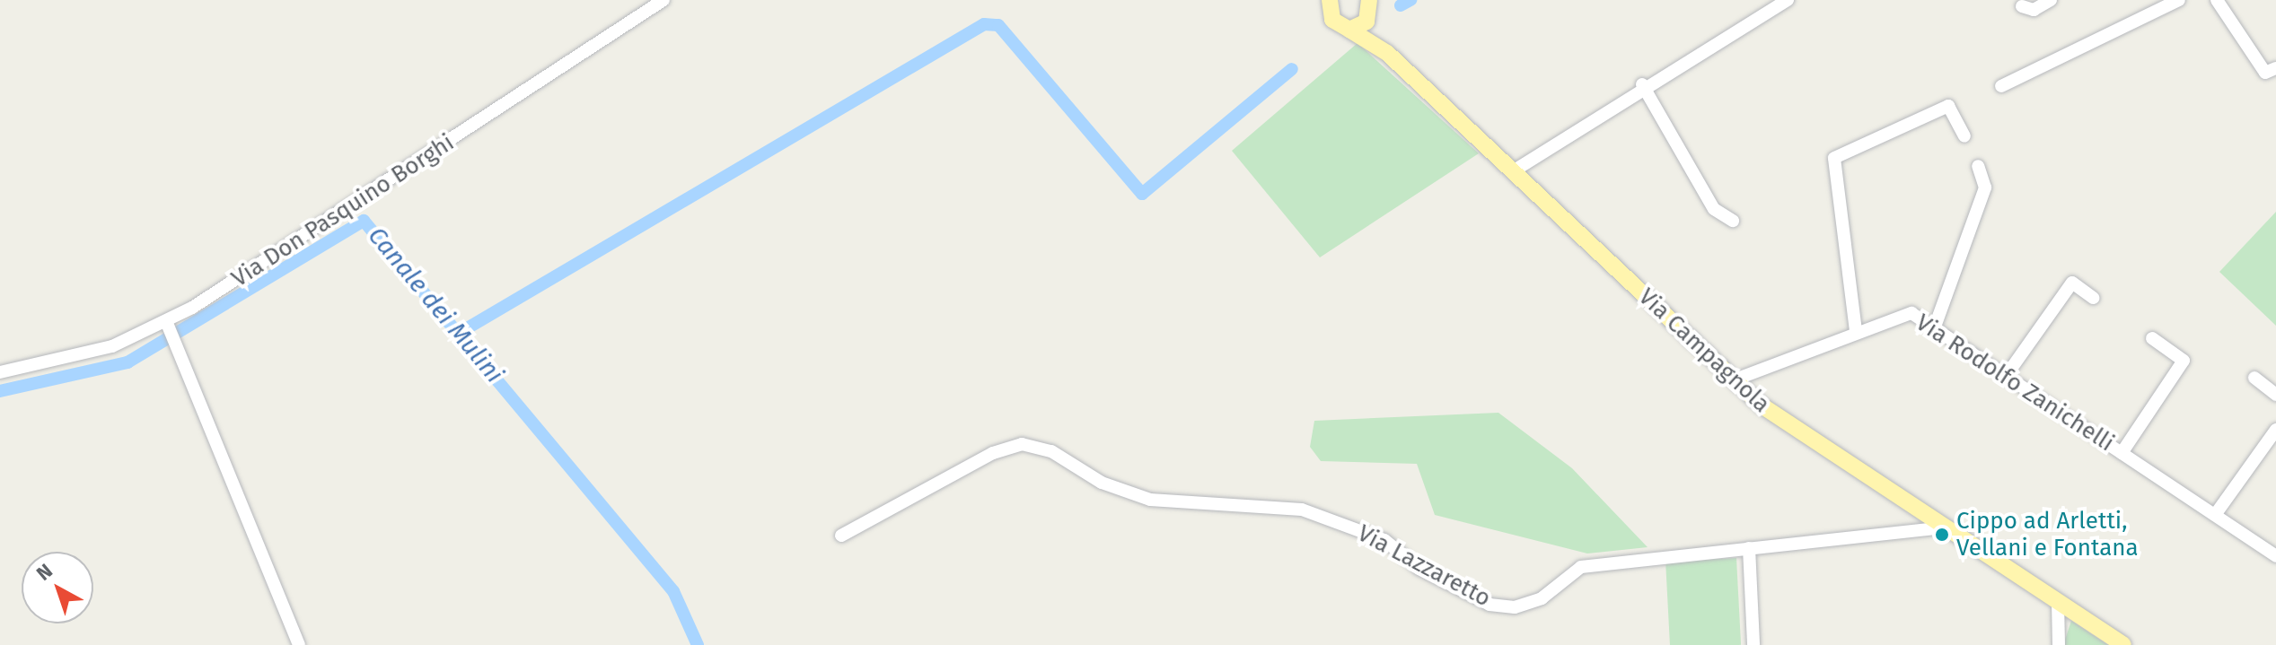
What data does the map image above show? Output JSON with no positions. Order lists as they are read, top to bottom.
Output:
{
  "streets": {
    "main road": ["Via Campagnola"],
    "street": ["Via Don Pasquino Borghi", "Via Rodolfo Zanichelli", "Via Lazzaretto"]
  },
  "crossings": [
    ["Via Campagnola", "Via Rodolfo Zanichelli"],
    ["Via Campagnola", "Via Lazzaretto"]
  ],
  "water": ["Canale dei Mulini"],
  "places": ["Cippo ad Arletti, Vellani e Fontana"],
  "north": "top left"
}
